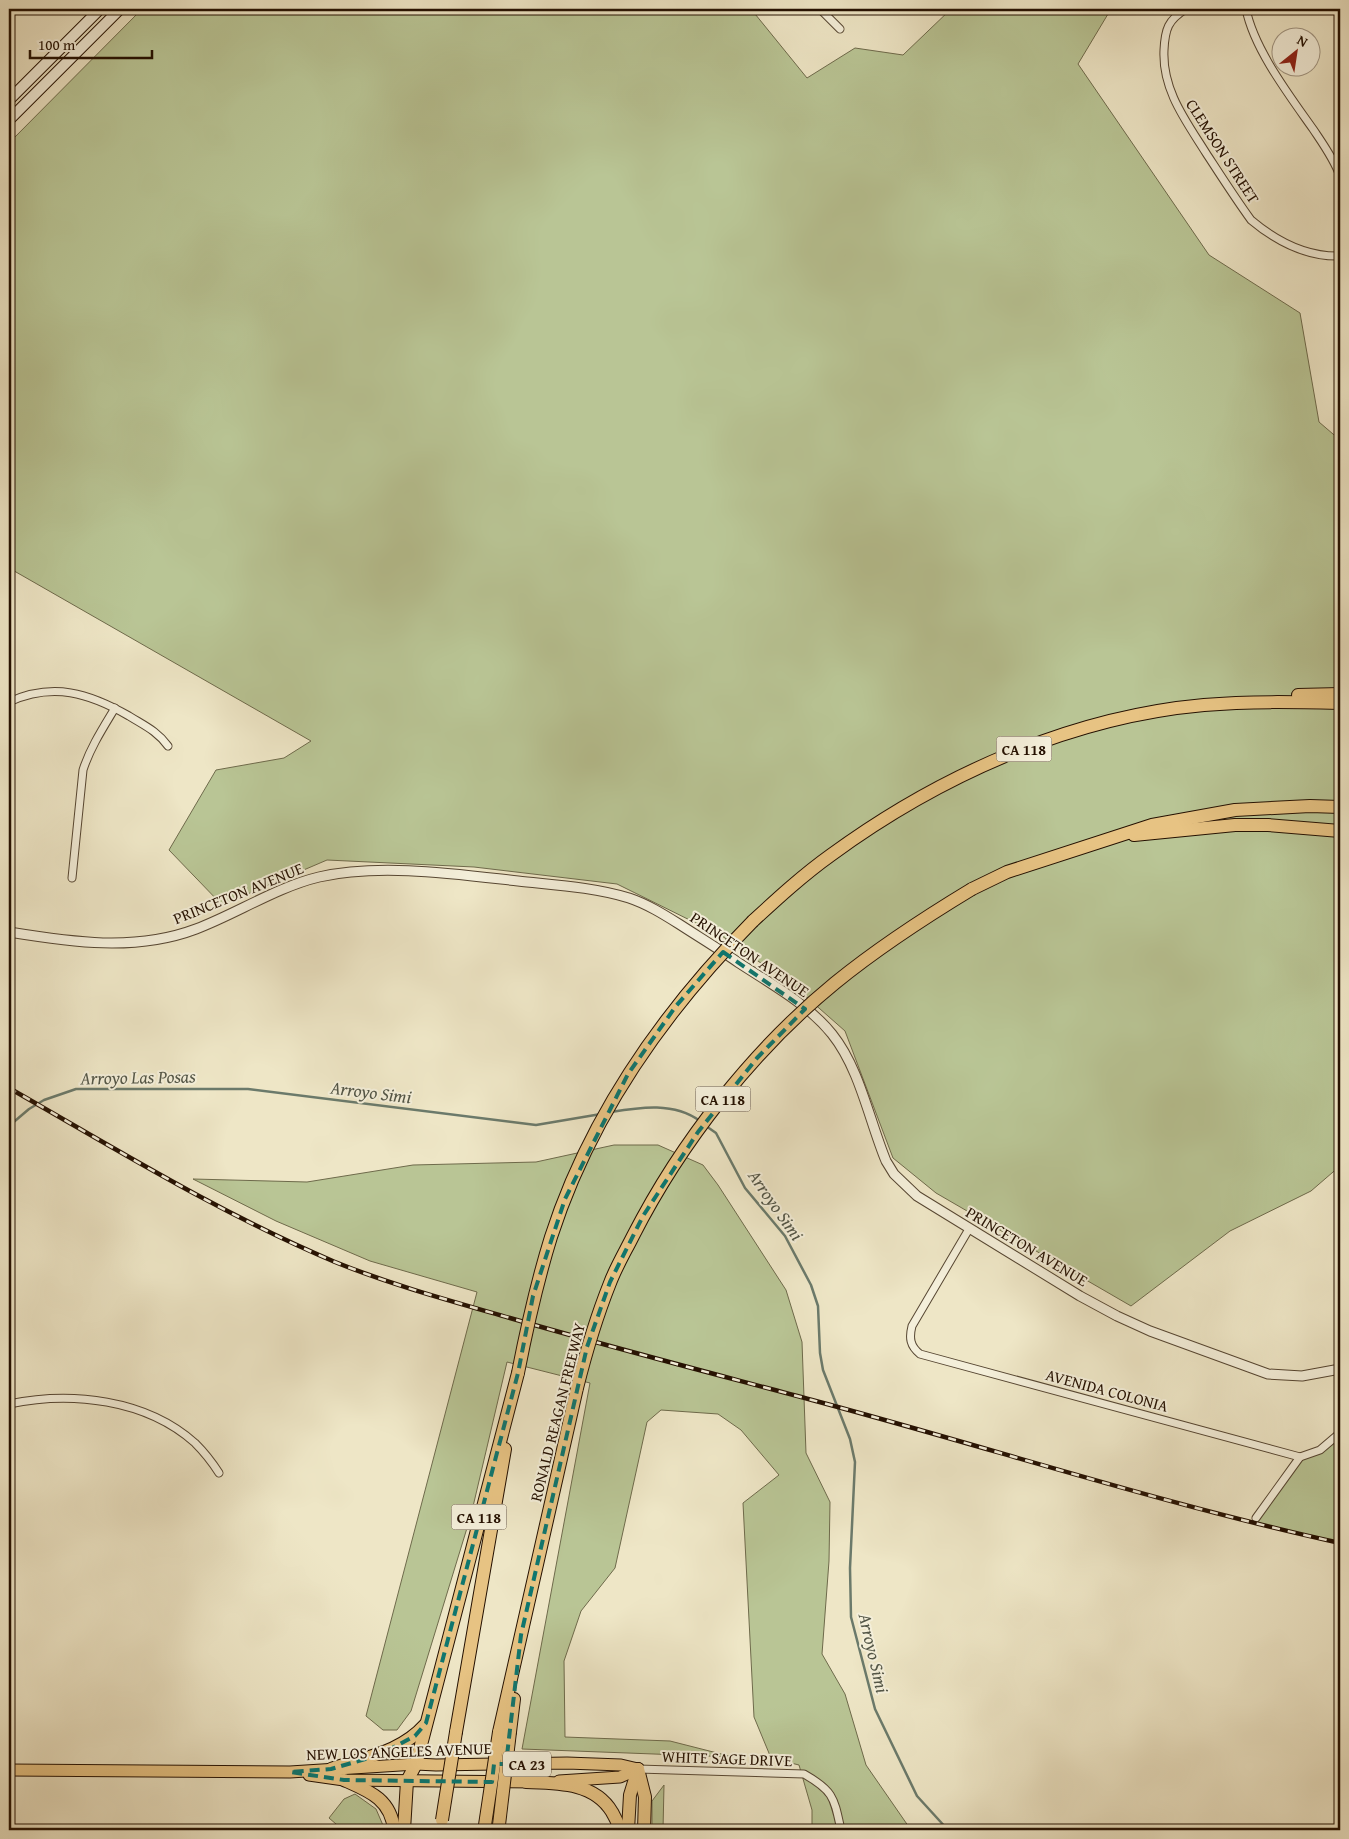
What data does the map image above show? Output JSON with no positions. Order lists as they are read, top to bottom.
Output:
{
  "streets": {
    "highway": ["CA 118", "RONALD REAGAN FREEWAY", "CA 23"],
    "main road": ["NEW LOS ANGELES AVENUE"],
    "street": [
      "CLEMSON STREET",
      "PRINCETON AVENUE",
      "AVENIDA COLONIA",
      "WHITE SAGE DRIVE"
    ]
  },
  "crossings": [
    ["CA 118", "RONALD REAGAN FREEWAY"],
    ["PRINCETON AVENUE", "AVENIDA COLONIA"],
    ["NEW LOS ANGELES AVENUE", "WHITE SAGE DRIVE"],
    ["NEW LOS ANGELES AVENUE", "CA 23"]
  ],
  "water": ["Arroyo Las Posas", "Arroyo Simi"],
  "scale_bar": "100 m",
  "north": "top right"
}
